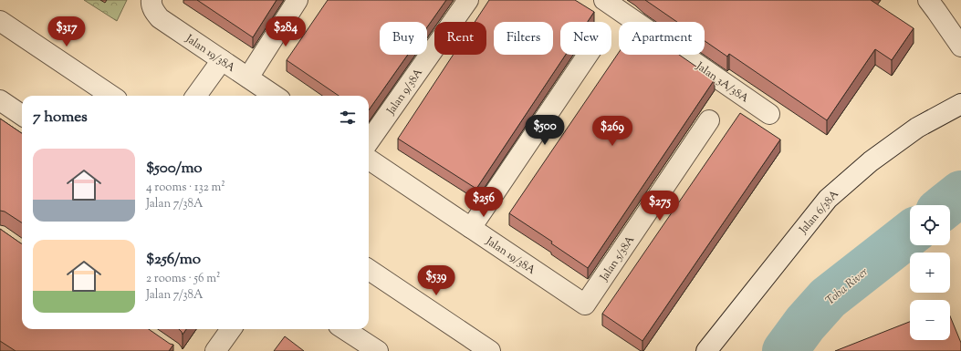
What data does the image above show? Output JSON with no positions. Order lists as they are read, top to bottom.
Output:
{
  "streets": {
    "street": [
      "Jalan 19/38A",
      "Jalan 3A/38A",
      "Jalan 9/38A",
      "Jalan 6/38A",
      "Jalan 5/38A"
    ]
  },
  "crossings": [
    ["Jalan 19/38A", "Jalan 5/38A"]
  ],
  "water": ["Toba River"],
  "page": {
    "price": [
      "$317",
      "$284",
      "$500",
      "$269",
      "$256",
      "$275",
      "$539"
    ],
    "chip": [
      "Buy",
      "Rent",
      "Filters",
      "New",
      "Apartment"
    ],
    "heading": "7 homes",
    "list": [
      {
        "name": "$500/mo",
        "note": "4 rooms · 132 m² · Jalan 7/38A"
      },
      {
        "name": "$256/mo",
        "note": "2 rooms · 56 m² · Jalan 7/38A"
      }
    ],
    "map_buttons": ["+", "−"]
  }
}
